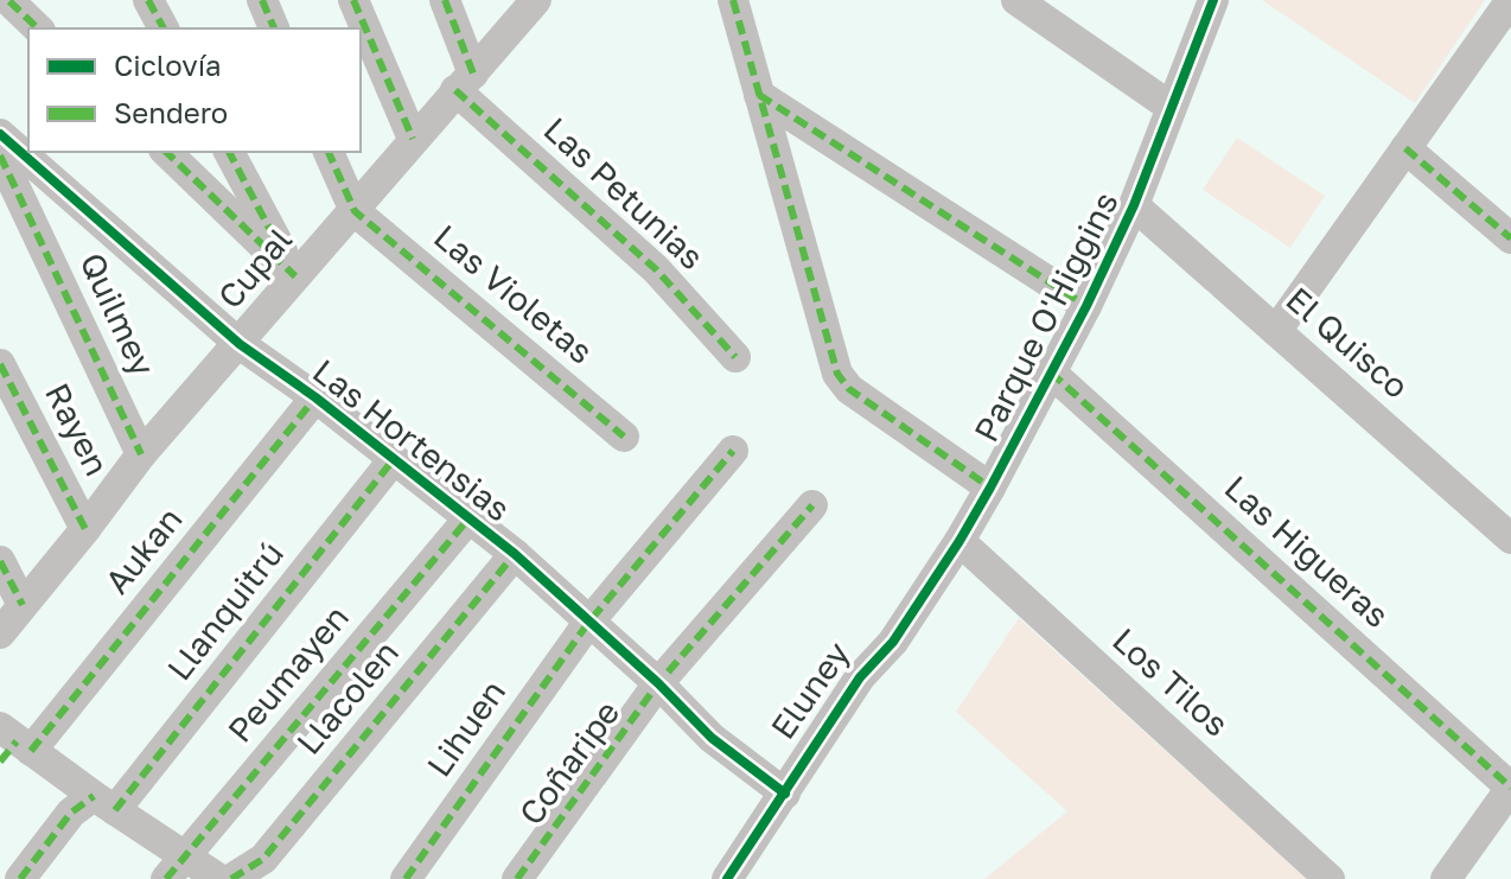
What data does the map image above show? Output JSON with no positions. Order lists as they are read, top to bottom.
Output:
{
  "streets": {
    "street": [
      "Las Petunias",
      "Cupal",
      "Las Violetas",
      "Quilmey",
      "Parque O'Higgins",
      "El Quisco",
      "Rayen",
      "Las Hortensias",
      "Aukan",
      "Las Higueras",
      "Llanquitrú",
      "Peumayen",
      "Los Tilos",
      "Eluney",
      "Llacolen",
      "Lihuen",
      "Coñaripe"
    ]
  },
  "crossings": [
    ["Las Petunias", "Cupal"],
    ["Cupal", "Las Violetas"],
    ["Cupal", "Quilmey"],
    ["Cupal", "Rayen"],
    ["Cupal", "Las Hortensias"],
    ["Parque O'Higgins", "El Quisco"],
    ["Parque O'Higgins", "Las Higueras"],
    ["Parque O'Higgins", "Los Tilos"],
    ["Parque O'Higgins", "Eluney"],
    ["Las Hortensias", "Aukan"],
    ["Las Hortensias", "Llanquitrú"],
    ["Las Hortensias", "Peumayen"],
    ["Las Hortensias", "Eluney"],
    ["Las Hortensias", "Llacolen"],
    ["Las Hortensias", "Lihuen"],
    ["Las Hortensias", "Coñaripe"]
  ],
  "legend": ["Ciclovía", "Sendero"]
}
